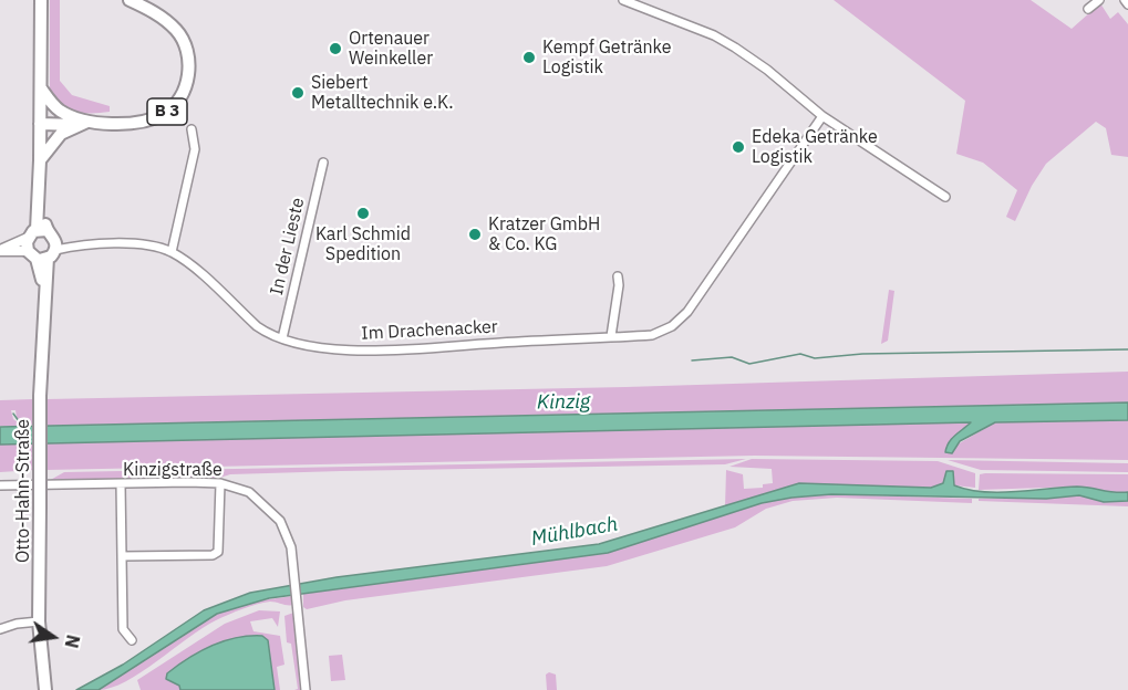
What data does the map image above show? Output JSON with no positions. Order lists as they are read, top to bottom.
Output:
{
  "streets": {
    "main road": ["B 3", "Otto-Hahn-Straße"],
    "street": ["In der Lieste", "Im Drachenacker", "Kinzigstraße"]
  },
  "crossings": [
    ["B 3", "Otto-Hahn-Straße"],
    ["In der Lieste", "Im Drachenacker"],
    ["Im Drachenacker", "Otto-Hahn-Straße"]
  ],
  "water": ["Kinzig", "Mühlbach"],
  "places": [
    "Ortenauer Weinkeller",
    "Kempf Getränke Logistik",
    "Siebert Metalltechnik e.K.",
    "Edeka Getränke Logistik",
    "Karl Schmid Spedition",
    "Kratzer GmbH & Co. KG"
  ],
  "north": "right"
}
